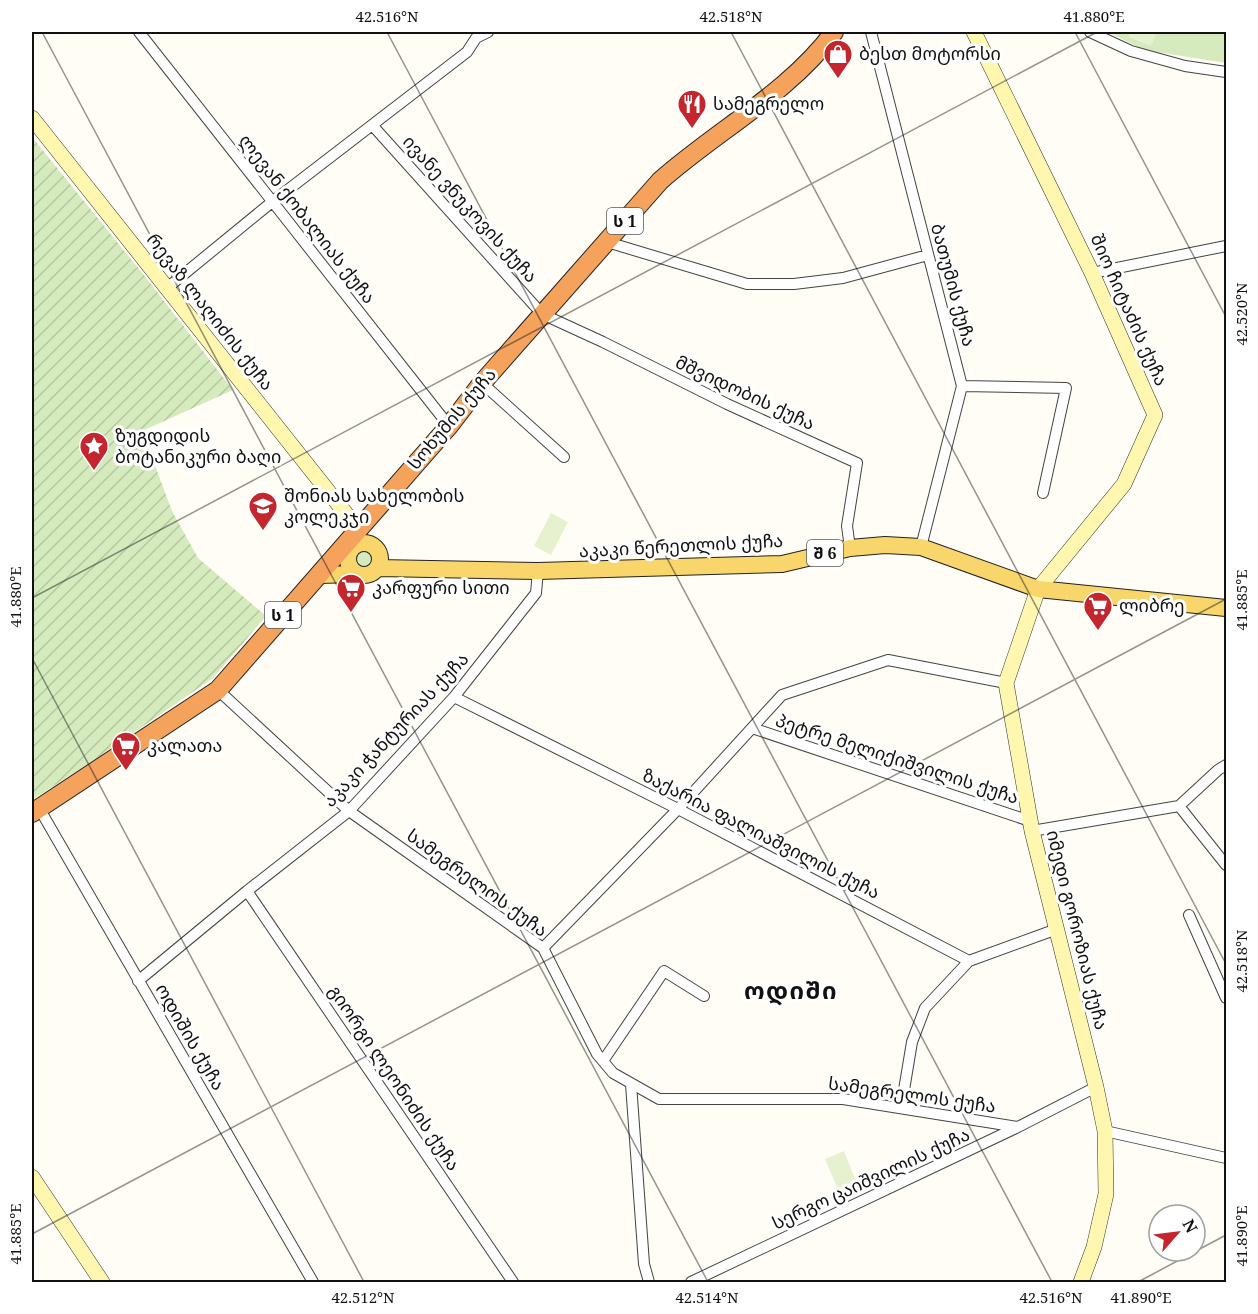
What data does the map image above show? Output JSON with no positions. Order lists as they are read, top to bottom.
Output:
{
  "streets": {
    "highway": ["ს 1", "სოხუმის ქუჩა"],
    "main road": ["აკაკი წერეთლის ქუჩა", "შ 6"],
    "street": [
      "ივანე ვნუკოვის ქუჩა",
      "ლევან ქობალიას ქუჩა",
      "ბათუმის ქუჩა",
      "შიო ჩიტაძის ქუჩა",
      "რევაზ ლაღიძის ქუჩა",
      "მშვიდობის ქუჩა",
      "აკაკი ჭანტურიას ქუჩა",
      "პეტრე მელიქიშვილის ქუჩა",
      "ზაქარია ფალიაშვილის ქუჩა",
      "სამეგრელოს ქუჩა",
      "იმედი გოროზიას ქუჩა",
      "ოდიშის ქუჩა",
      "გიორგი ლეონიძის ქუჩა",
      "სერგო ცაიშვილის ქუჩა"
    ]
  },
  "crossings": [
    ["ივანე ვნუკოვის ქუჩა", "მშვიდობის ქუჩა"],
    ["ივანე ვნუკოვის ქუჩა", "სოხუმის ქუჩა"],
    ["ლევან ქობალიას ქუჩა", "სოხუმის ქუჩა"],
    ["ბათუმის ქუჩა", "აკაკი წერეთლის ქუჩა"],
    ["შიო ჩიტაძის ქუჩა", "აკაკი წერეთლის ქუჩა"],
    ["შიო ჩიტაძის ქუჩა", "იმედი გოროზიას ქუჩა"],
    ["რევაზ ლაღიძის ქუჩა", "სოხუმის ქუჩა"],
    ["რევაზ ლაღიძის ქუჩა", "შ 6"],
    ["მშვიდობის ქუჩა", "სოხუმის ქუჩა"],
    ["მშვიდობის ქუჩა", "აკაკი წერეთლის ქუჩა"],
    ["სოხუმის ქუჩა", "შ 6"],
    ["სოხუმის ქუჩა", "სამეგრელოს ქუჩა"],
    ["სოხუმის ქუჩა", "ოდიშის ქუჩა"],
    ["აკაკი წერეთლის ქუჩა", "შ 6"],
    ["აკაკი წერეთლის ქუჩა", "აკაკი ჭანტურიას ქუჩა"],
    ["აკაკი წერეთლის ქუჩა", "იმედი გოროზიას ქუჩა"],
    ["აკაკი ჭანტურიას ქუჩა", "ზაქარია ფალიაშვილის ქუჩა"],
    ["აკაკი ჭანტურიას ქუჩა", "სამეგრელოს ქუჩა"],
    ["აკაკი ჭანტურიას ქუჩა", "ოდიშის ქუჩა"],
    ["აკაკი ჭანტურიას ქუჩა", "გიორგი ლეონიძის ქუჩა"],
    ["პეტრე მელიქიშვილის ქუჩა", "იმედი გოროზიას ქუჩა"],
    ["სამეგრელოს ქუჩა", "სერგო ცაიშვილის ქუჩა"],
    ["იმედი გოროზიას ქუჩა", "სერგო ცაიშვილის ქუჩა"]
  ],
  "districts": ["ოდიში"],
  "places": {
    "shop": ["ბესთ მოტორსი"],
    "restaurant": ["სამეგრელო"],
    "place": ["ზუგდიდის ბოტანიკური ბაღი"],
    "school or university": ["შონიას სახელობის კოლეკჯი"],
    "supermarket": ["კარფური სითი", "ლიბრე", "კალათა"]
  },
  "north": "top right",
  "coordinates": [
    "42.516°N",
    "42.518°N",
    "41.880°E",
    "42.520°N",
    "41.885°E",
    "41.890°E",
    "42.512°N",
    "42.514°N"
  ]
}
